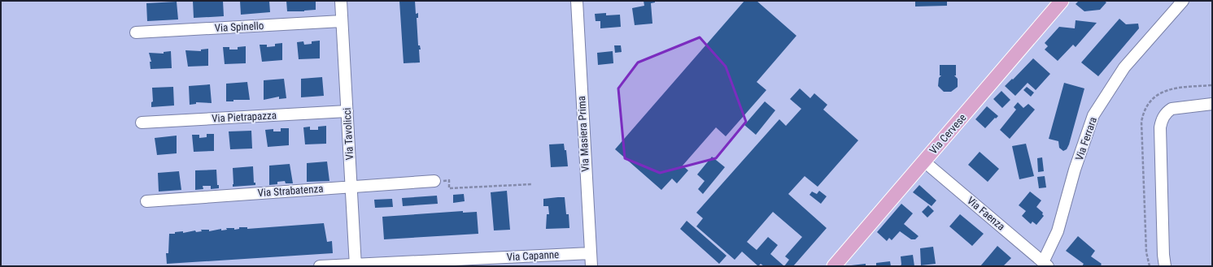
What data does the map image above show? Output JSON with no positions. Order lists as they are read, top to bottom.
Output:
{
  "streets": {
    "main road": ["Via Cervese"],
    "street": [
      "Via Spinello",
      "Via Pietrapazza",
      "Via Tavolicci",
      "Via Masiera Prima",
      "Via Ferrara",
      "Via Strabatenza",
      "Via Faenza",
      "Via Capanne"
    ]
  },
  "crossings": [
    ["Via Spinello", "Via Tavolicci"],
    ["Via Pietrapazza", "Via Tavolicci"],
    ["Via Tavolicci", "Via Strabatenza"],
    ["Via Tavolicci", "Via Capanne"],
    ["Via Masiera Prima", "Via Capanne"],
    ["Via Cervese", "Via Faenza"],
    ["Via Ferrara", "Via Faenza"]
  ]
}
